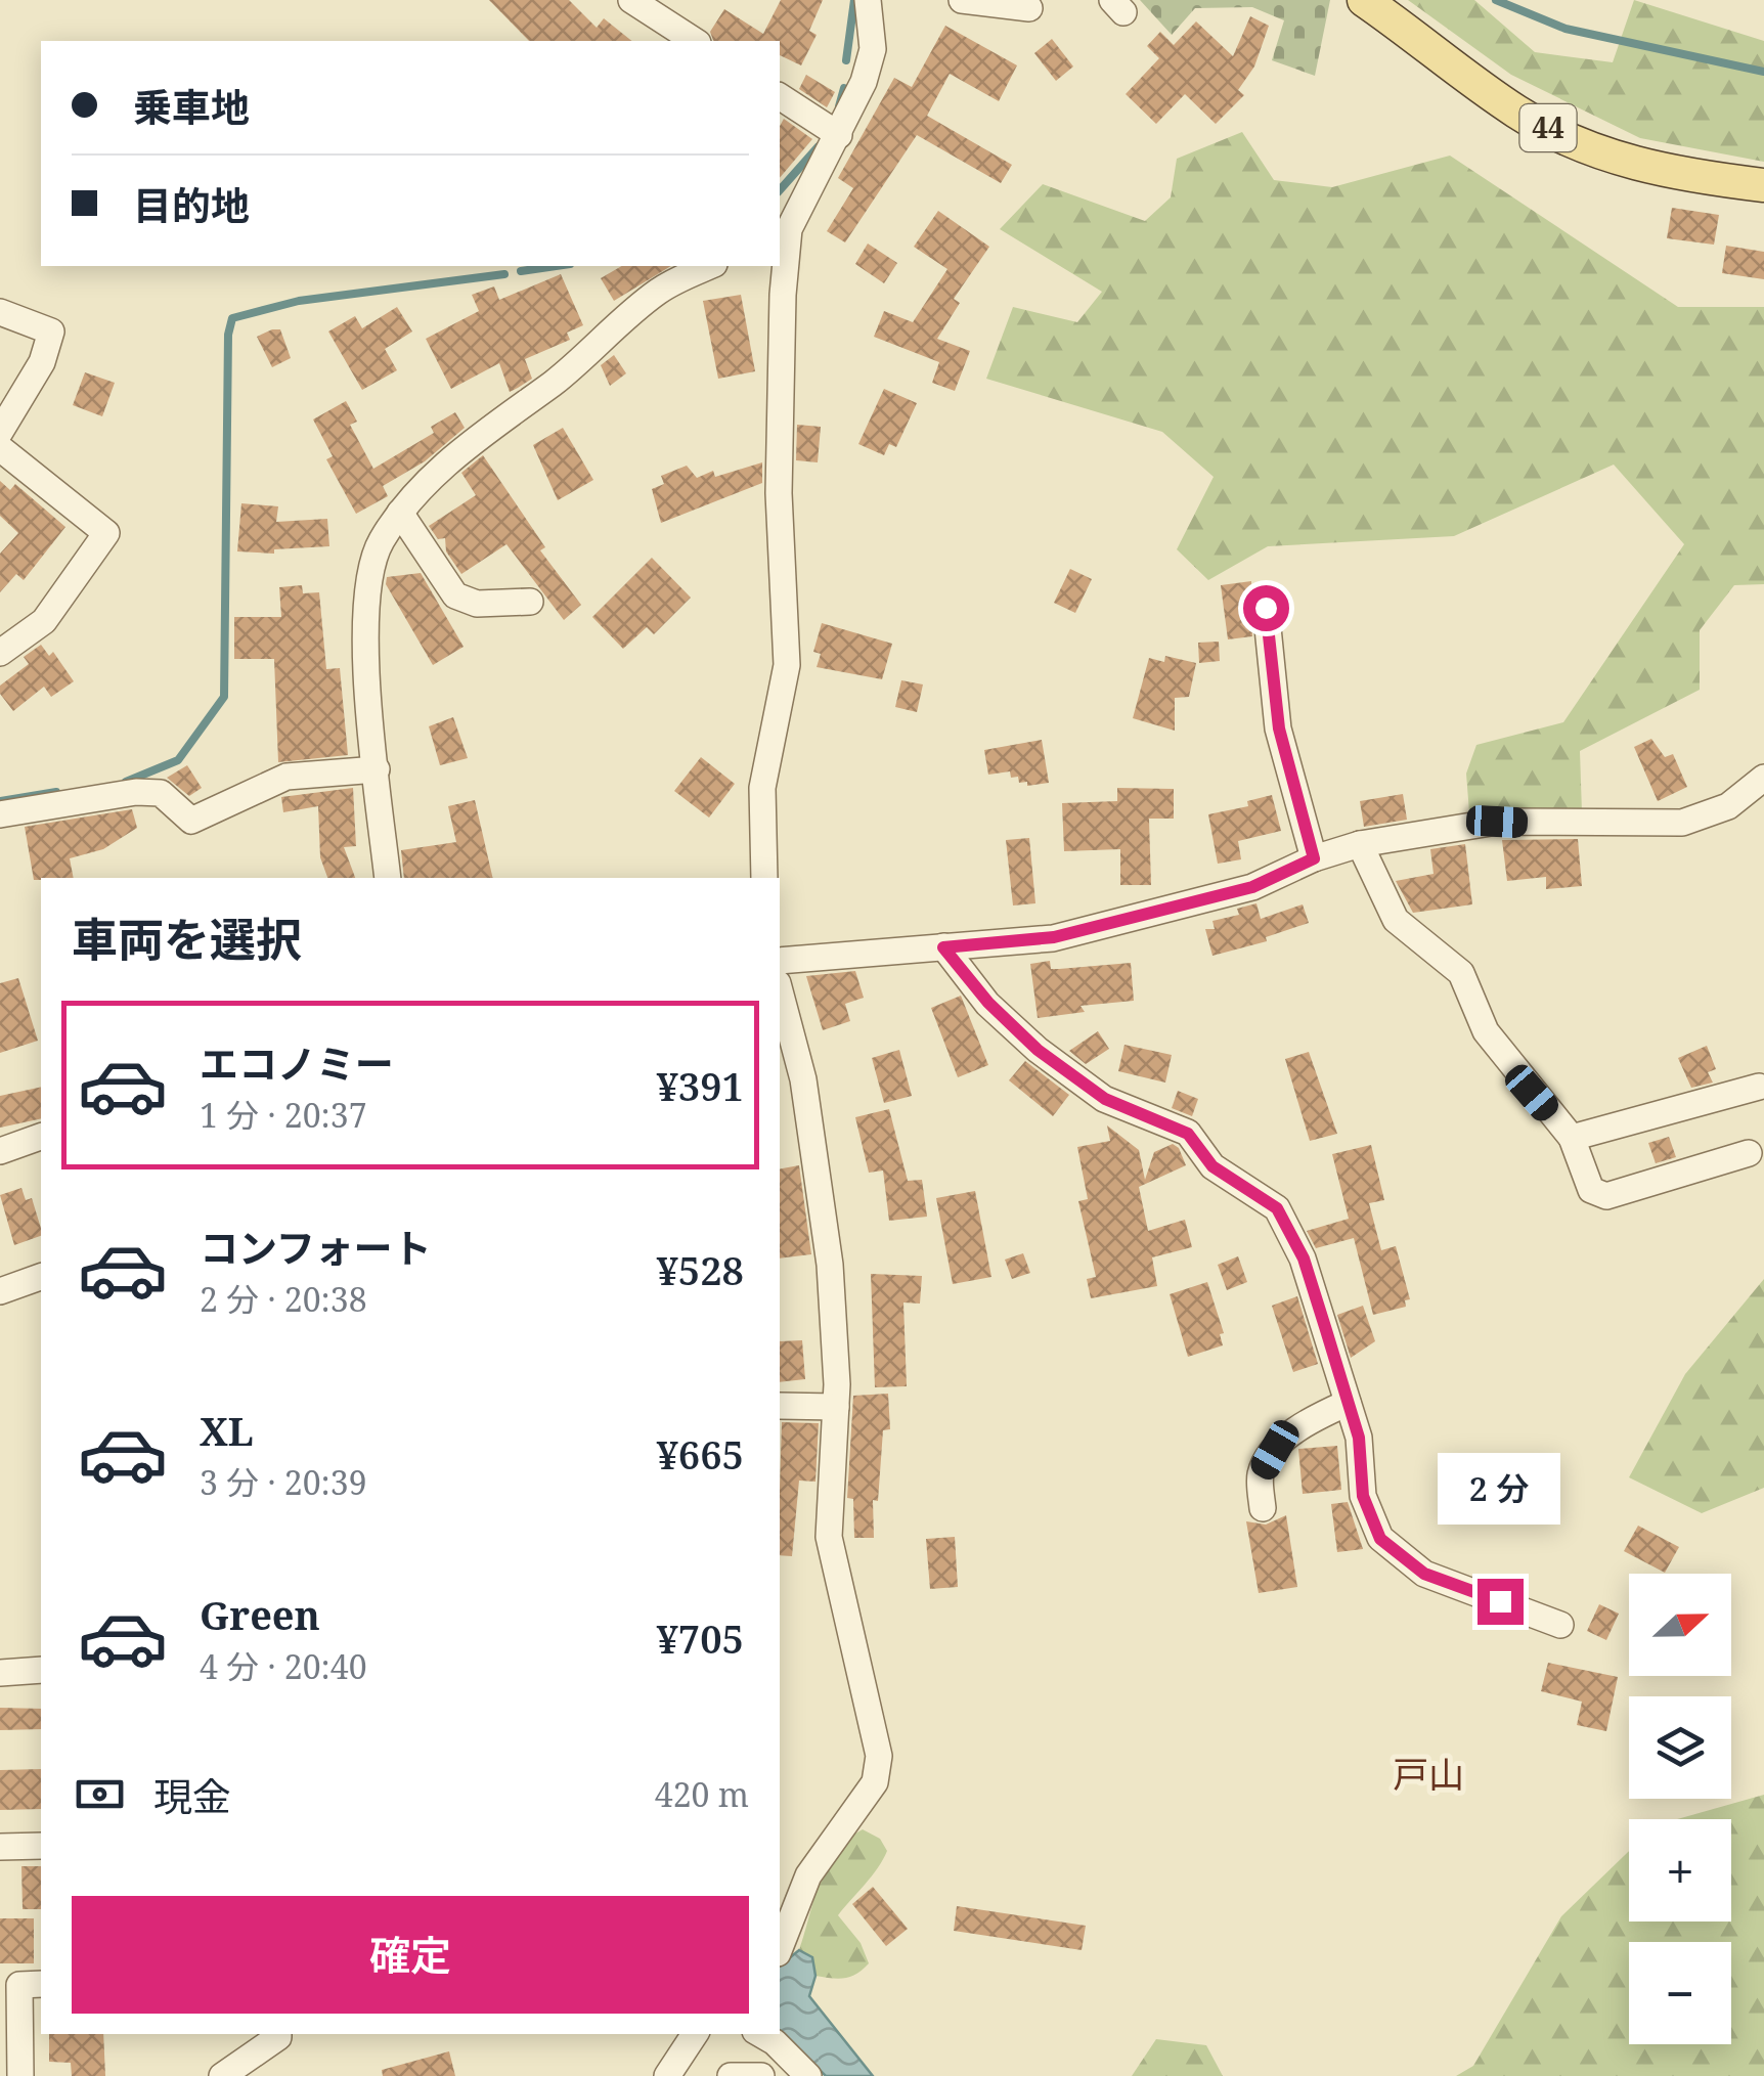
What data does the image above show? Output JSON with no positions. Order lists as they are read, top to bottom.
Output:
{
  "streets": {
    "main road": ["44"]
  },
  "districts": ["戸山"],
  "north": "right",
  "page": {
    "banner": ["乗車地", "目的地"],
    "heading": "車両を選択",
    "list": [
      {
        "name": "エコノミー",
        "note": "1 分 · 20:37",
        "value": "¥391"
      },
      {
        "name": "コンフォート",
        "note": "2 分 · 20:38",
        "value": "¥528"
      },
      {
        "name": "XL",
        "note": "3 分 · 20:39",
        "value": "¥665"
      },
      {
        "name": "Green",
        "note": "4 分 · 20:40",
        "value": "¥705"
      }
    ],
    "bubble": "2 分",
    "map_buttons": ["+", "−"],
    "pay": ["現金", "420 m"],
    "buttons": "確定"
  }
}
